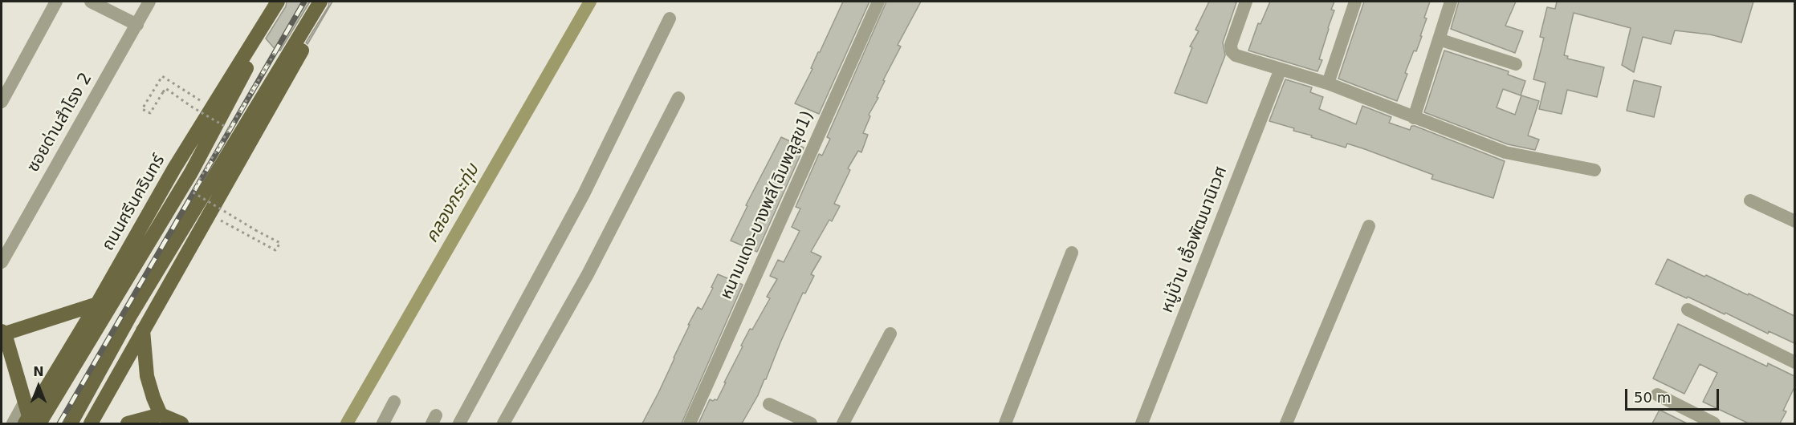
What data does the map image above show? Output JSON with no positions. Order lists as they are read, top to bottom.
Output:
{
  "streets": {
    "main road": ["ถนนศรีนครินทร์"],
    "street": ["ซอยด่านสำโรง 2", "หนามแดง-บางพลี(ฉิมพลูสุข1)", "หมู่บ้าน เอื้อพัฒนานิเวศ"]
  },
  "water": ["คลองกระทุ่ม"],
  "scale_bar": "50 m",
  "north": "top"
}
